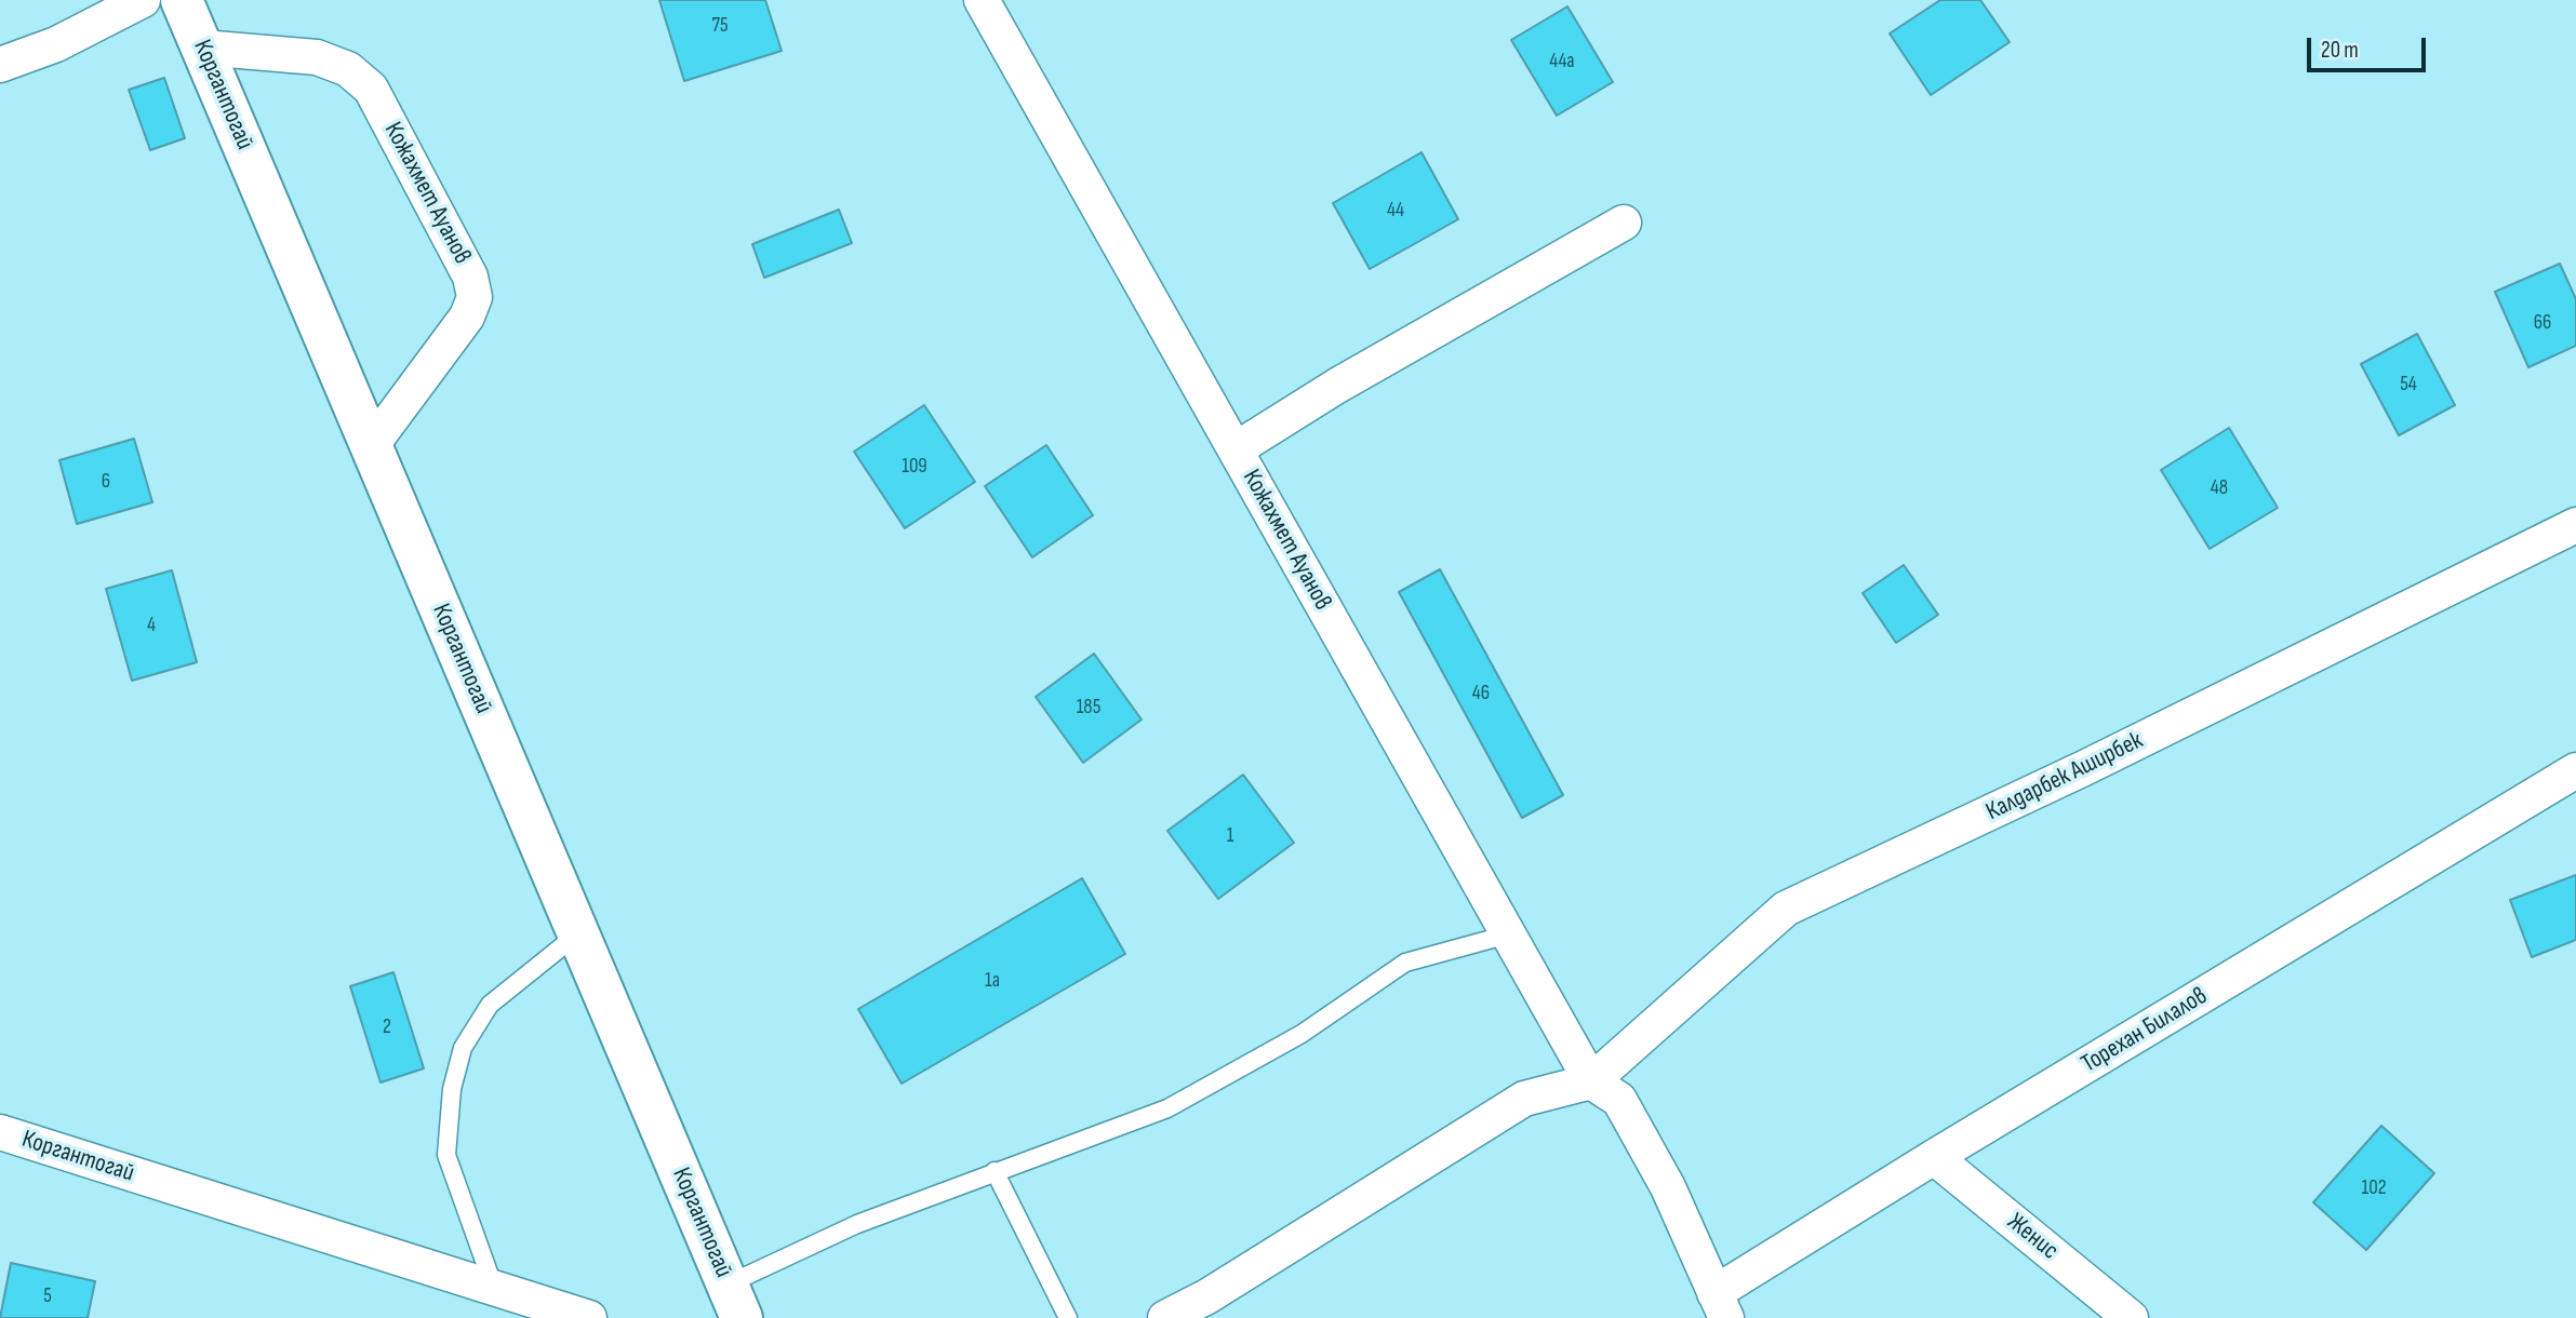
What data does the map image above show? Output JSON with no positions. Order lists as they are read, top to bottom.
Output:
{
  "streets": {
    "main road": ["Коргантогай"],
    "street": [
      "Кожахмет Ауанов",
      "Калдарбек Аширбек",
      "Торехан Билалов",
      "Женис"
    ]
  },
  "crossings": [
    ["Коргантогай", "Кожахмет Ауанов"],
    ["Кожахмет Ауанов", "Калдарбек Аширбек"],
    ["Торехан Билалов", "Женис"]
  ],
  "house_numbers": [
    "75",
    "44а",
    "44",
    "66",
    "54",
    "109",
    "6",
    "48",
    "4",
    "46",
    "185",
    "1",
    "1а",
    "2",
    "102",
    "5"
  ],
  "scale_bar": "20 m"
}
